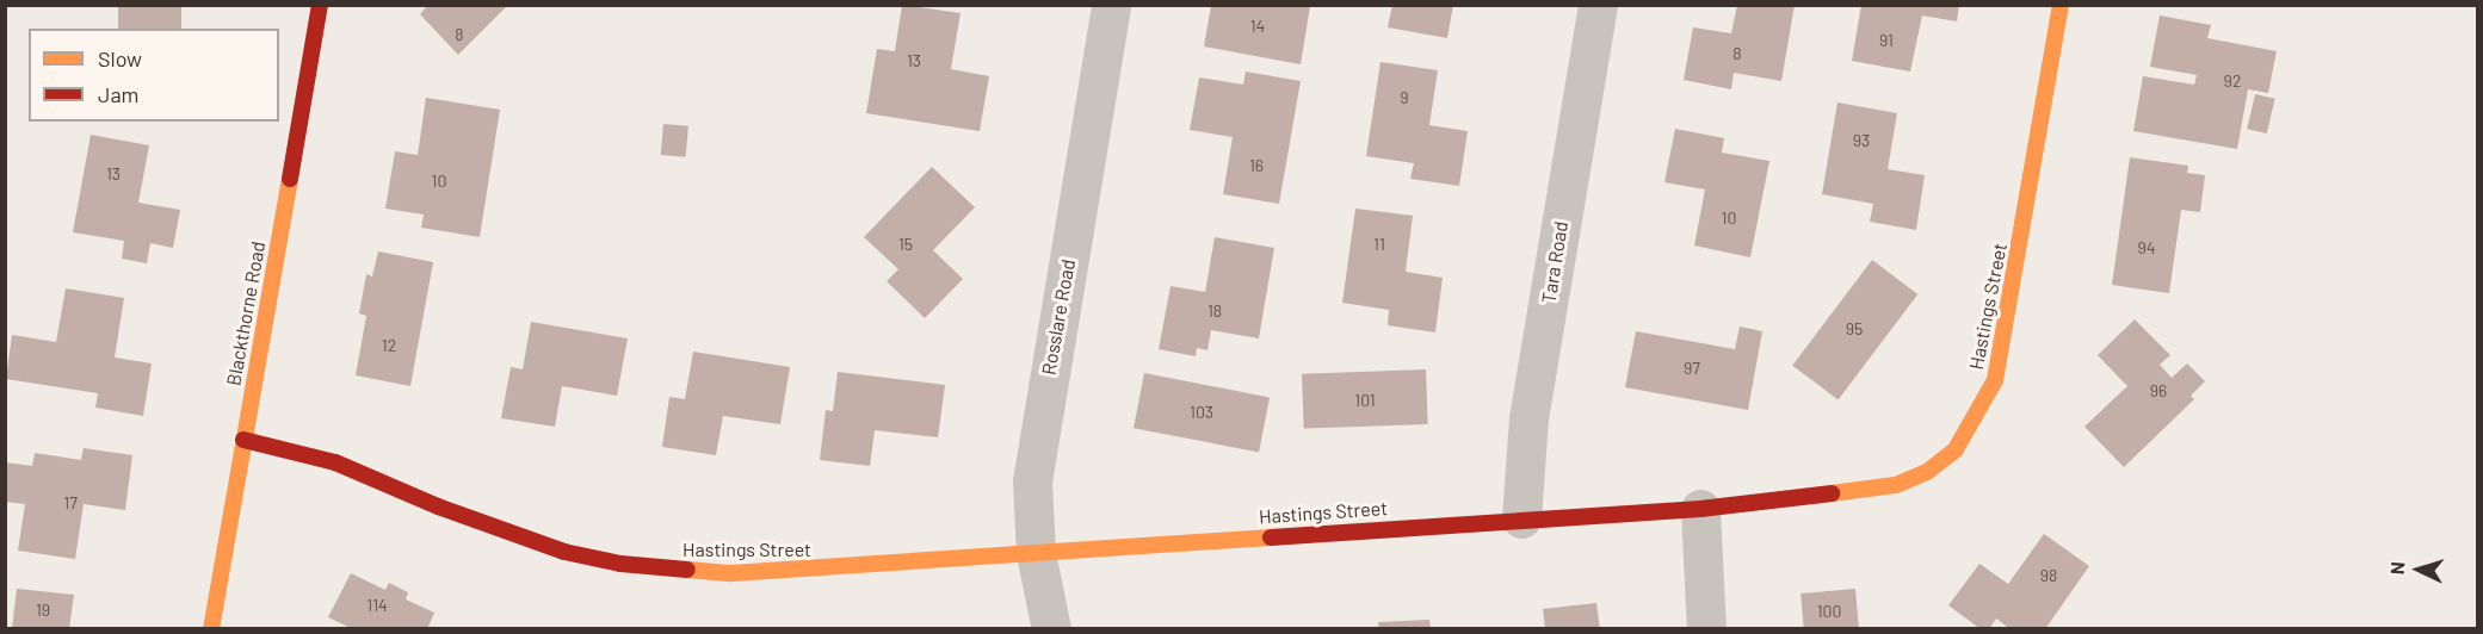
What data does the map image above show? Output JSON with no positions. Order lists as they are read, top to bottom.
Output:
{
  "streets": {
    "street": [
      "Tara Road",
      "Hastings Street",
      "Blackthorne Road",
      "Rosslare Road"
    ]
  },
  "crossings": [
    ["Tara Road", "Hastings Street"],
    ["Hastings Street", "Blackthorne Road"],
    ["Hastings Street", "Rosslare Road"]
  ],
  "house_numbers": [
    "14",
    "8",
    "91",
    "8",
    "13",
    "92",
    "9",
    "93",
    "16",
    "13",
    "10",
    "10",
    "15",
    "11",
    "94",
    "18",
    "95",
    "12",
    "97",
    "96",
    "101",
    "103",
    "17",
    "98",
    "114",
    "19",
    "100"
  ],
  "legend": ["Slow", "Jam"],
  "north": "left"
}
